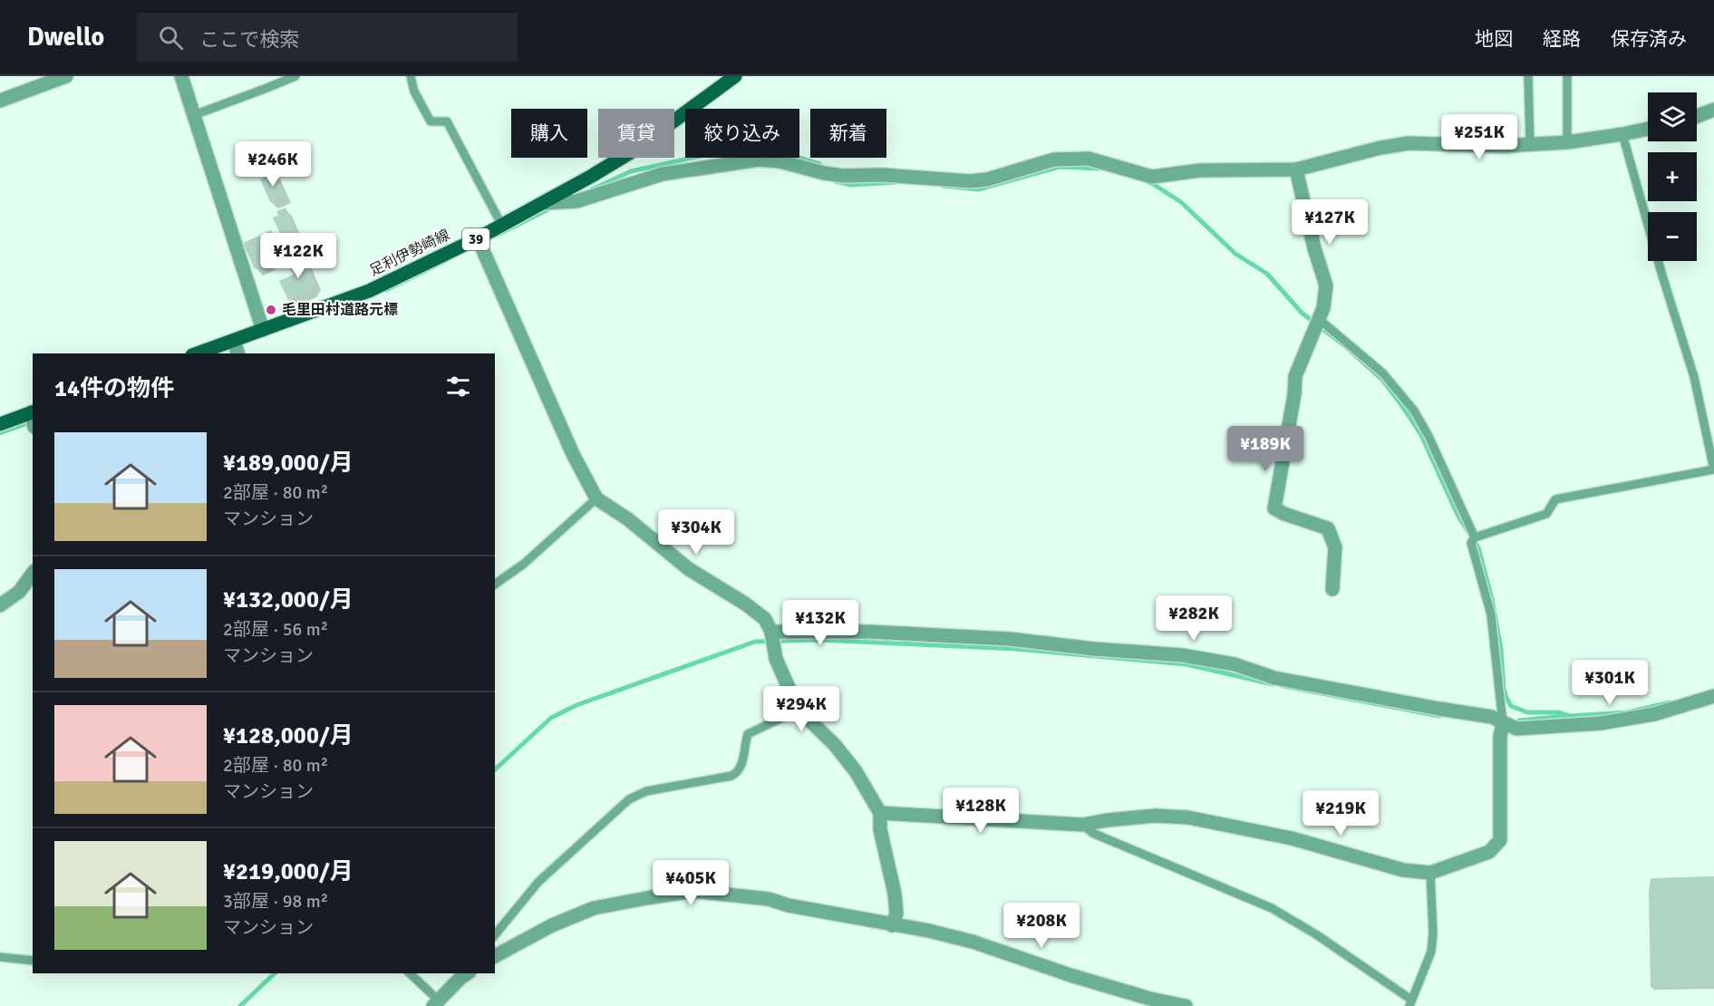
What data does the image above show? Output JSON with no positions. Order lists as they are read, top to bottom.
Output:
{
  "streets": {
    "main road": ["39", "足利伊勢崎線"]
  },
  "places": ["毛里田村道路元標"],
  "page": {
    "header": "Dwello",
    "search": "ここで検索",
    "nav": ["地図", "経路", "保存済み"],
    "map_buttons": ["+", "−"],
    "chip": [
      "購入",
      "賃貸",
      "絞り込み",
      "新着"
    ],
    "price": [
      "¥251K",
      "¥246K",
      "¥127K",
      "¥122K",
      "¥189K",
      "¥304K",
      "¥282K",
      "¥132K",
      "¥301K",
      "¥294K",
      "¥128K",
      "¥219K",
      "¥405K",
      "¥208K"
    ],
    "heading": "14件の物件",
    "list": [
      {
        "name": "¥189,000/月",
        "note": "2部屋 · 80 m² · マンション"
      },
      {
        "name": "¥132,000/月",
        "note": "2部屋 · 56 m² · マンション"
      },
      {
        "name": "¥128,000/月",
        "note": "2部屋 · 80 m² · マンション"
      },
      {
        "name": "¥219,000/月",
        "note": "3部屋 · 98 m² · マンション"
      }
    ]
  }
}
